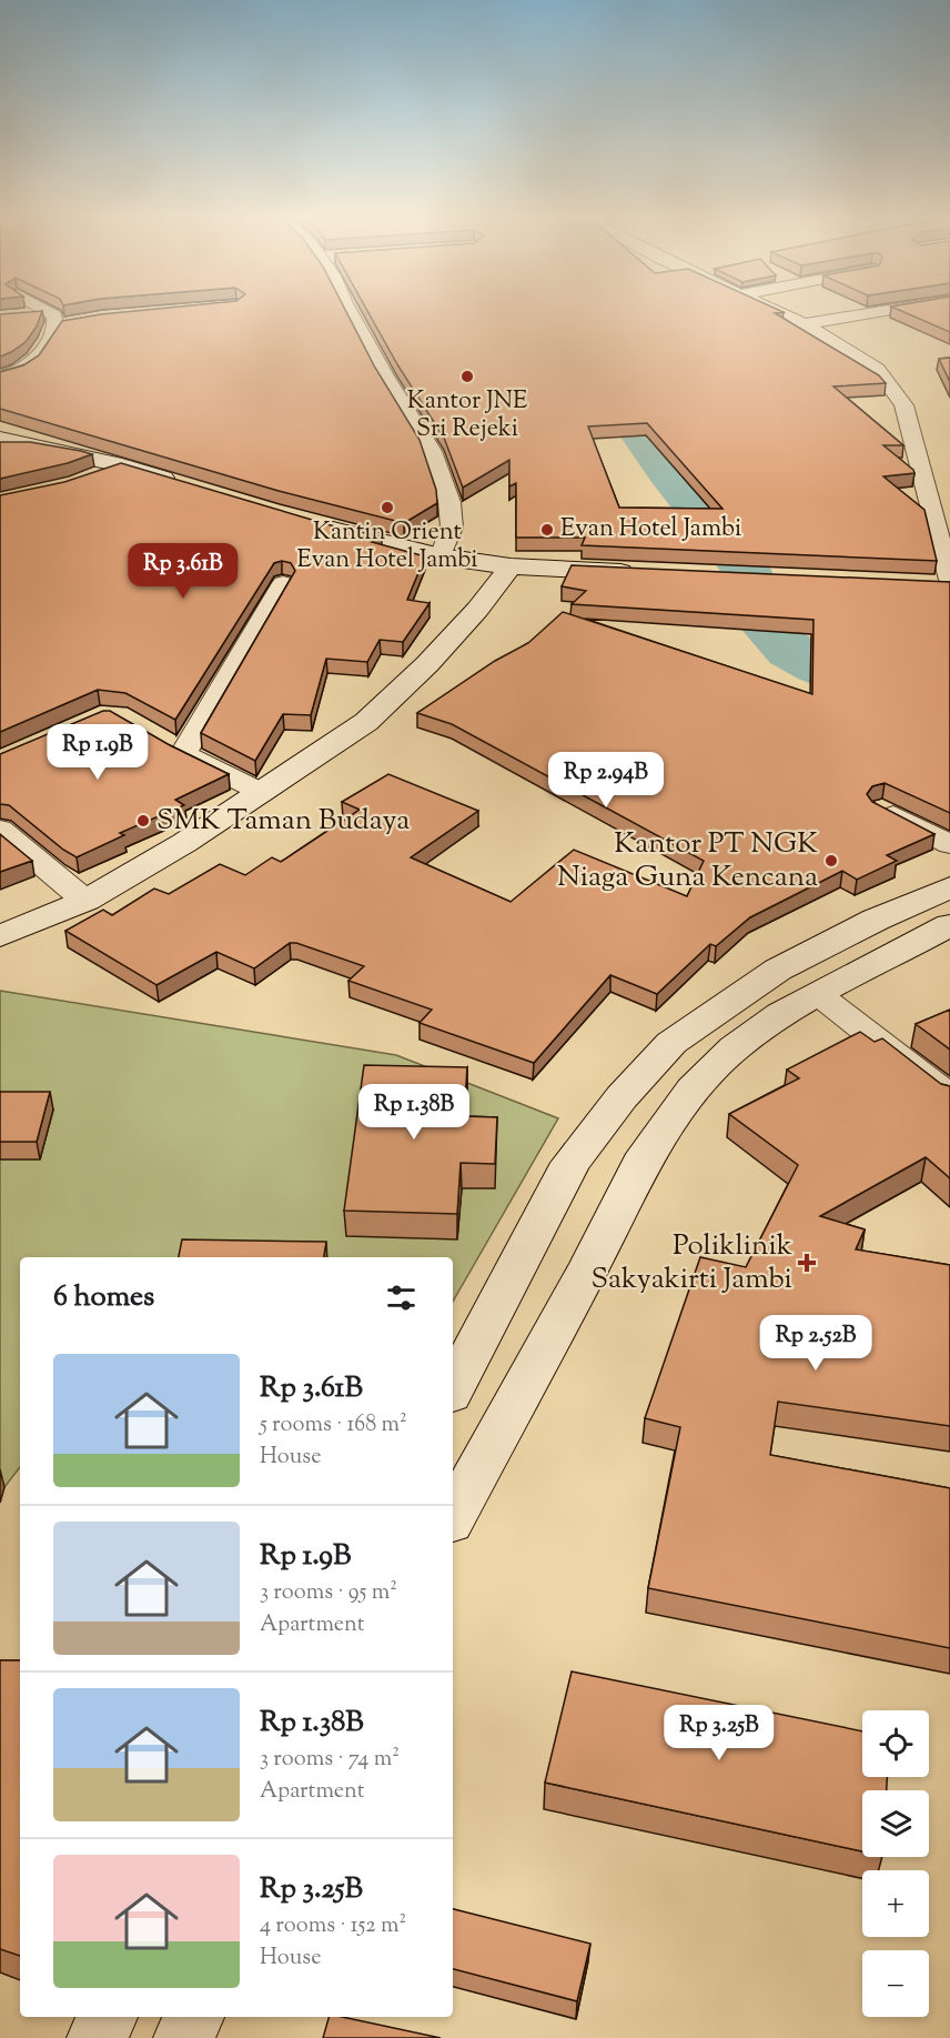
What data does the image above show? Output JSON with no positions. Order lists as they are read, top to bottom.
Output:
{
  "places": {
    "other": [
      "Kantor JNE Sri Rejeki",
      "Kantin Orient Evan Hotel Jambi",
      "Evan Hotel Jambi",
      "SMK Taman Budaya",
      "Kantor PT NGK Niaga Guna Kencana"
    ],
    "health": ["Poliklinik Sakyakirti Jambi"]
  },
  "page": {
    "price": [
      "Rp 3.61B",
      "Rp 1.9B",
      "Rp 2.94B",
      "Rp 1.38B",
      "Rp 2.52B",
      "Rp 3.25B"
    ],
    "heading": "6 homes",
    "list": [
      {
        "name": "Rp 3.61B",
        "note": "5 rooms · 168 m² · House"
      },
      {
        "name": "Rp 1.9B",
        "note": "3 rooms · 95 m² · Apartment"
      },
      {
        "name": "Rp 1.38B",
        "note": "3 rooms · 74 m² · Apartment"
      },
      {
        "name": "Rp 3.25B",
        "note": "4 rooms · 152 m² · House"
      }
    ],
    "map_buttons": ["+", "−"]
  }
}
